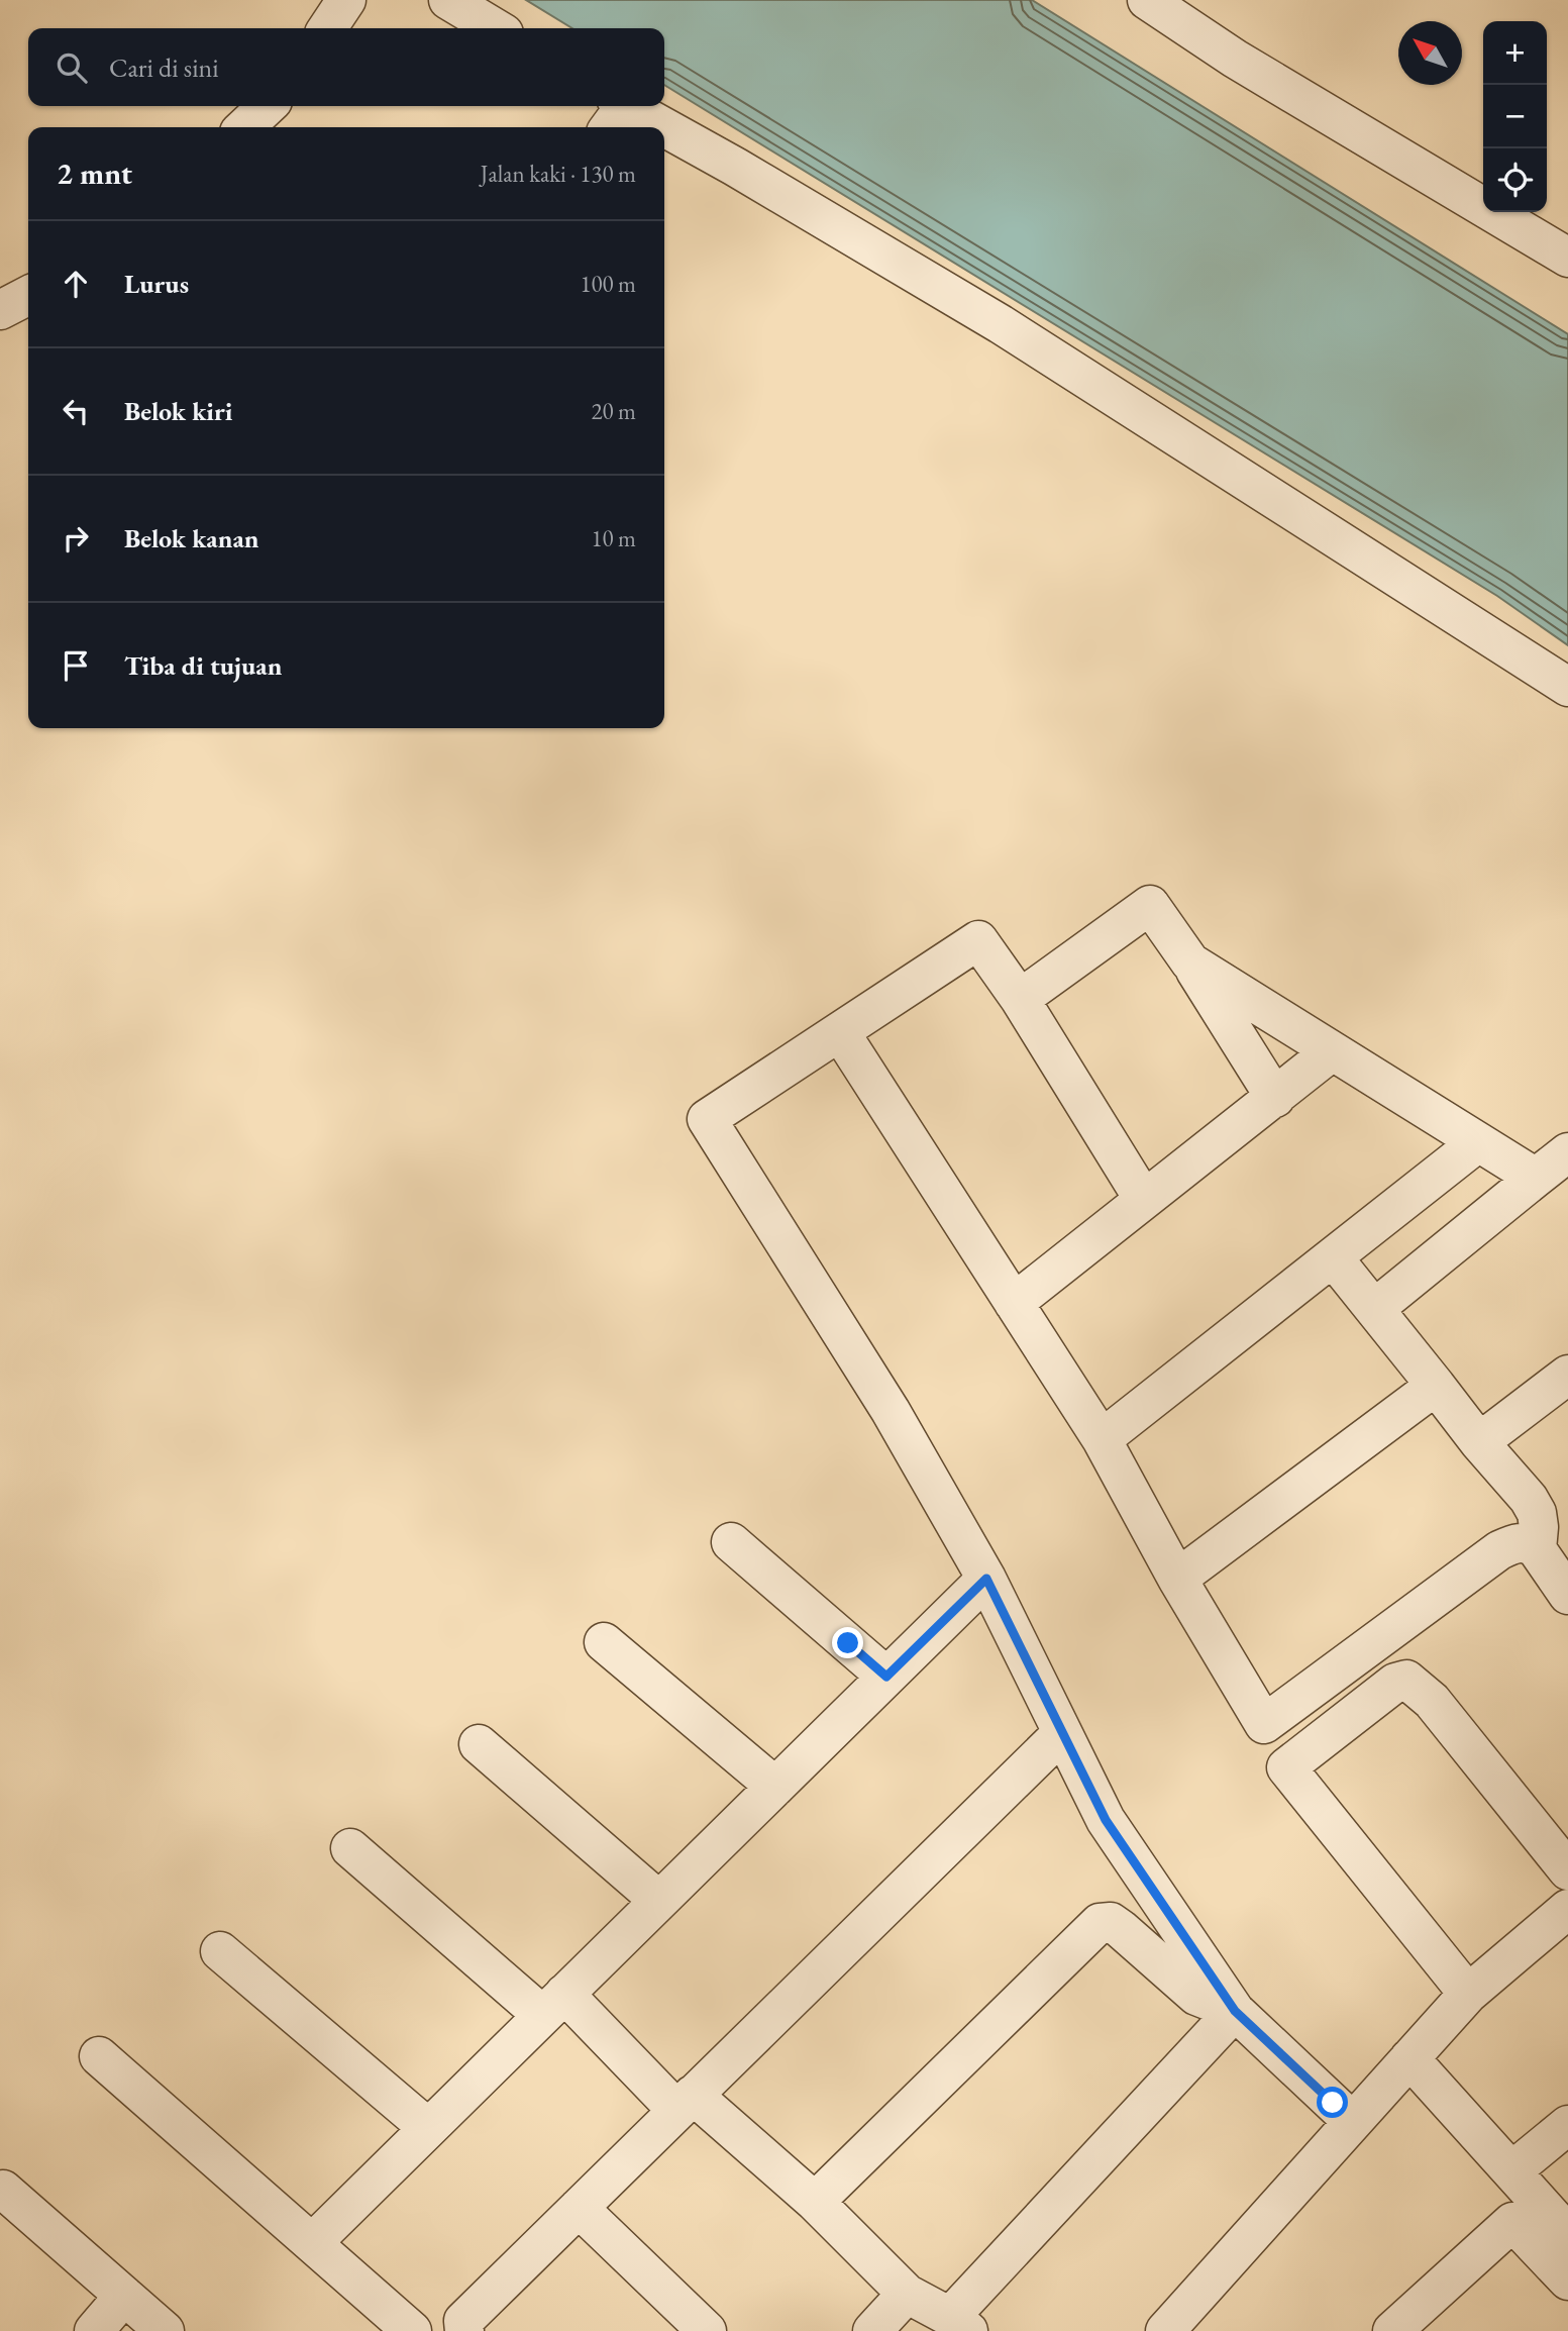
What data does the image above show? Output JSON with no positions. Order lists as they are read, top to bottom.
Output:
{
  "north": "top left",
  "page": {
    "map_buttons": ["+", "−"],
    "search": "Cari di sini",
    "heading": ["2 mnt", "Jalan kaki · 130 m"],
    "list": [
      ["Lurus", "100 m"],
      ["Belok kiri", "20 m"],
      ["Belok kanan", "10 m"],
      "Tiba di tujuan"
    ]
  }
}
